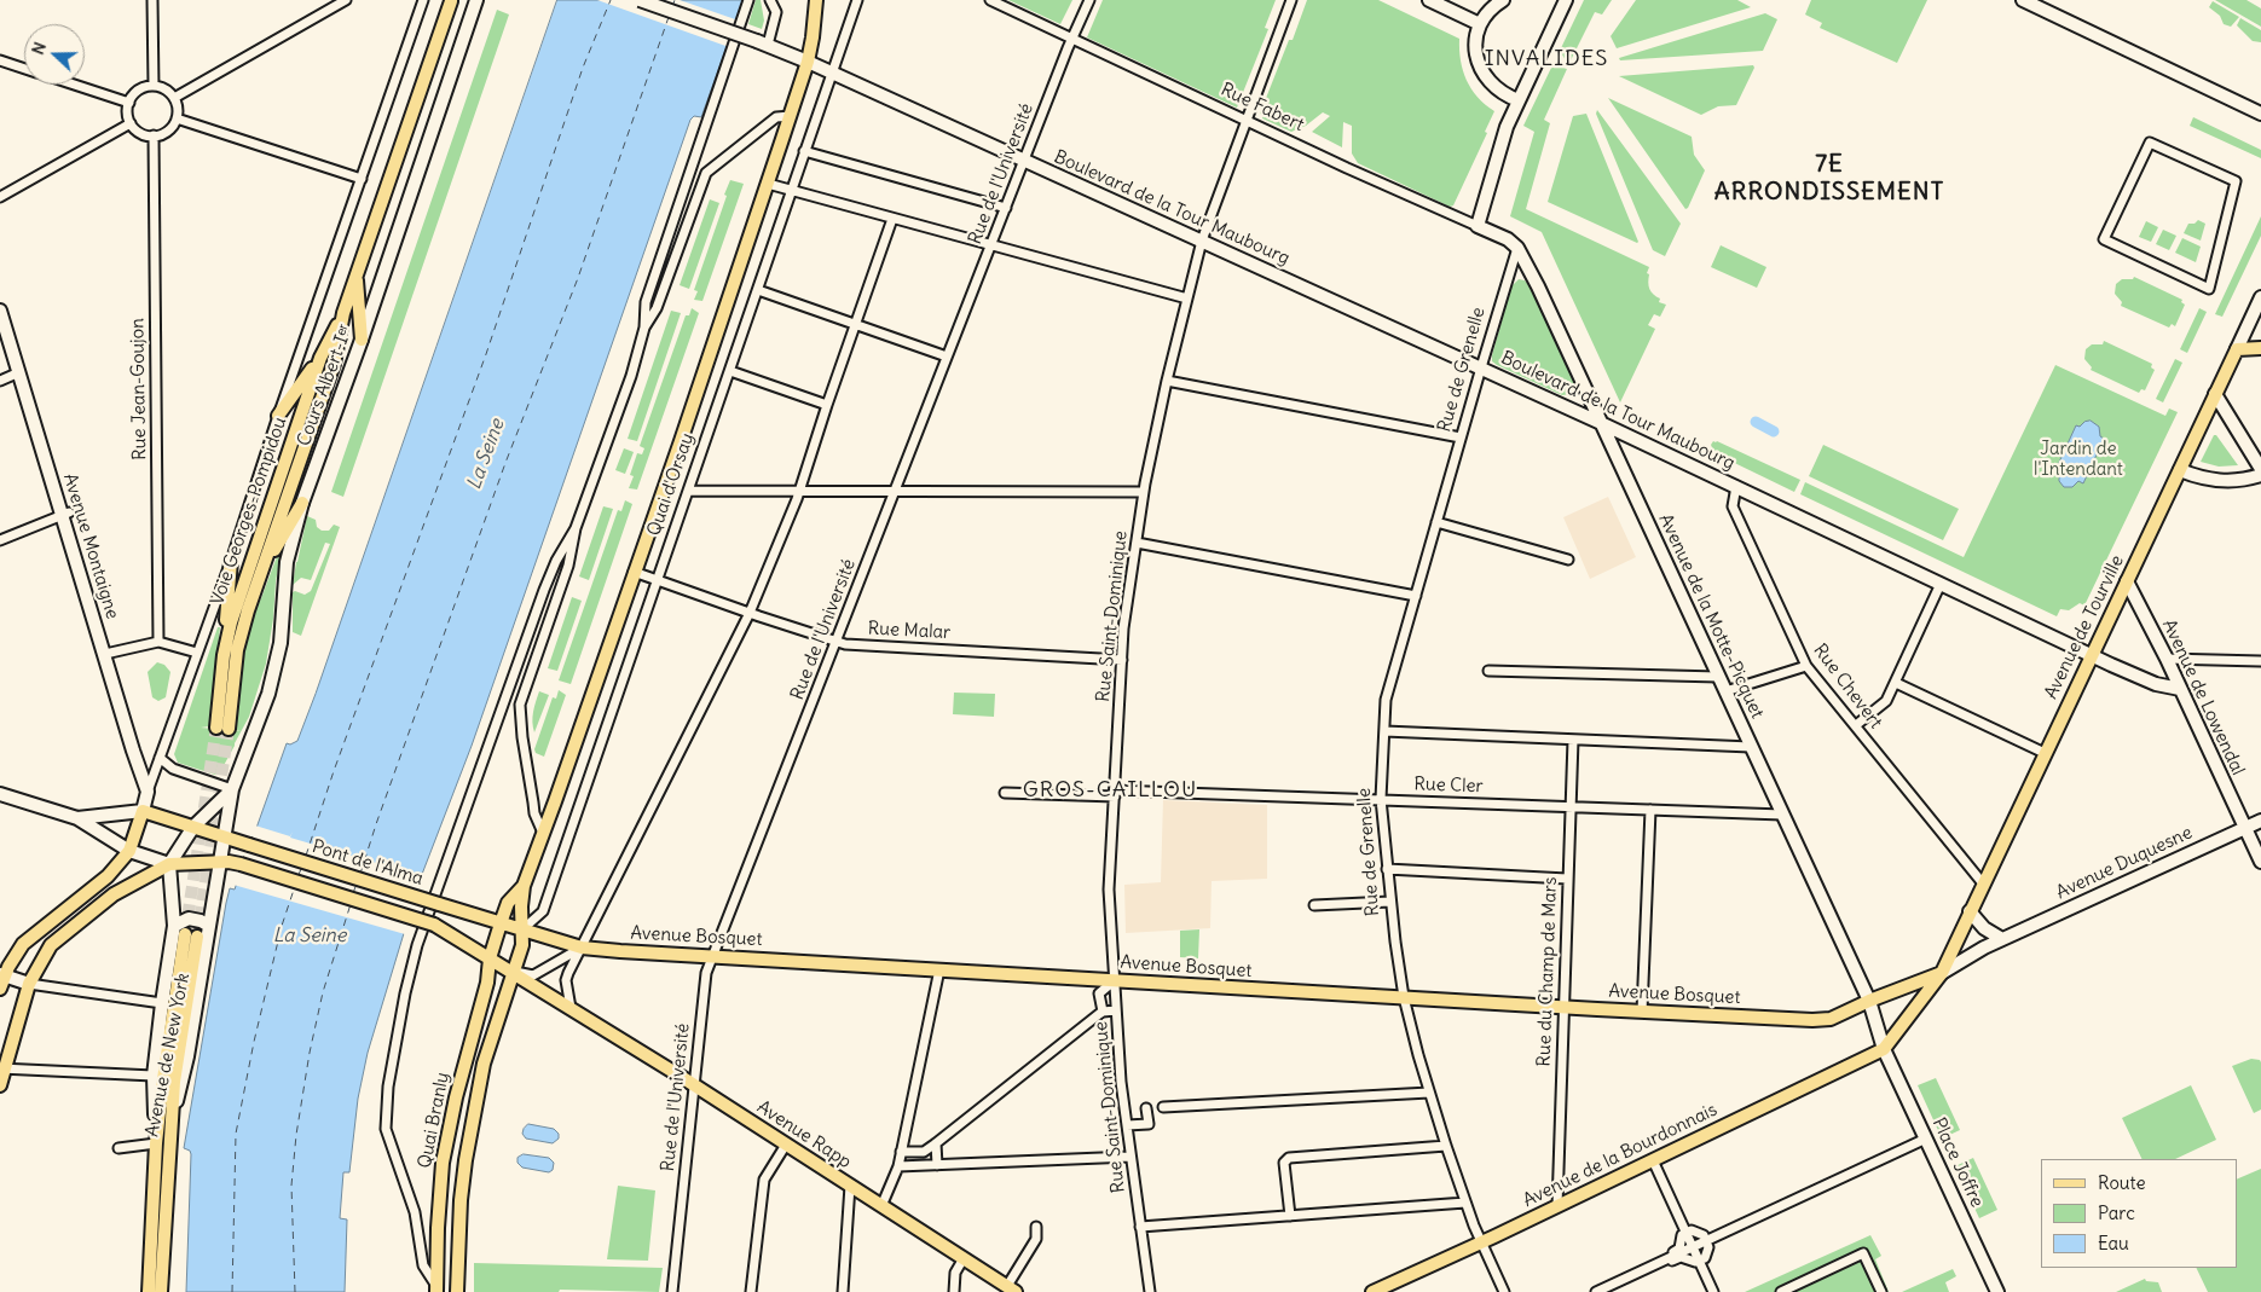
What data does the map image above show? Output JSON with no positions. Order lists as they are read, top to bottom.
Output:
{
  "streets": {
    "main road": [
      "Quai d'Orsay",
      "Voie Georges-Pompidou",
      "Avenue de Tourville",
      "Pont de l'Alma",
      "Avenue Bosquet",
      "Avenue de New York",
      "Quai Branly",
      "Avenue Rapp",
      "Avenue de la Bourdonnais"
    ],
    "street": [
      "Rue Fabert",
      "Rue de l'Université",
      "Boulevard de la Tour Maubourg",
      "Rue de Grenelle",
      "Cours Albert-Iᵉʳ",
      "Rue Jean-Goujon",
      "Avenue Montaigne",
      "Rue Saint-Dominique",
      "Avenue de la Motte-Picquet",
      "Rue Malar",
      "Rue Chevert",
      "Avenue de Lowendal",
      "Rue Cler",
      "Avenue Duquesne",
      "Rue du Champ de Mars",
      "Place Joffre"
    ]
  },
  "crossings": [
    ["Rue Fabert", "Rue de l'Université"],
    ["Rue Fabert", "Rue de Grenelle"],
    ["Rue Fabert", "Rue Saint-Dominique"],
    ["Rue Fabert", "Avenue de la Motte-Picquet"],
    ["Rue de l'Université", "Boulevard de la Tour Maubourg"],
    ["Rue de l'Université", "Rue Malar"],
    ["Rue de l'Université", "Avenue Bosquet"],
    ["Rue de l'Université", "Avenue Rapp"],
    ["Boulevard de la Tour Maubourg", "Rue de Grenelle"],
    ["Boulevard de la Tour Maubourg", "Quai d'Orsay"],
    ["Boulevard de la Tour Maubourg", "Rue Saint-Dominique"],
    ["Boulevard de la Tour Maubourg", "Avenue de la Motte-Picquet"],
    ["Boulevard de la Tour Maubourg", "Avenue de Tourville"],
    ["Boulevard de la Tour Maubourg", "Rue Chevert"],
    ["Boulevard de la Tour Maubourg", "Avenue de Lowendal"],
    ["Rue de Grenelle", "Avenue de la Motte-Picquet"],
    ["Rue de Grenelle", "Rue Cler"],
    ["Rue de Grenelle", "Avenue Bosquet"],
    ["Rue de Grenelle", "Avenue de la Bourdonnais"],
    ["Cours Albert-Iᵉʳ", "Avenue Montaigne"],
    ["Cours Albert-Iᵉʳ", "Avenue de New York"],
    ["Quai d'Orsay", "Rue Malar"],
    ["Quai d'Orsay", "Pont de l'Alma"],
    ["Quai d'Orsay", "Avenue Bosquet"],
    ["Quai d'Orsay", "Quai Branly"],
    ["Rue Saint-Dominique", "Rue Malar"],
    ["Rue Saint-Dominique", "Rue Cler"],
    ["Rue Saint-Dominique", "Avenue Bosquet"],
    ["Avenue de la Motte-Picquet", "Rue Cler"],
    ["Avenue de la Motte-Picquet", "Avenue Bosquet"],
    ["Avenue de la Motte-Picquet", "Place Joffre"],
    ["Avenue de Tourville", "Rue Chevert"],
    ["Avenue de Tourville", "Avenue de Lowendal"],
    ["Avenue de Tourville", "Avenue Duquesne"],
    ["Avenue de Tourville", "Avenue Bosquet"],
    ["Avenue de Tourville", "Avenue de la Bourdonnais"],
    ["Avenue de Tourville", "Place Joffre"],
    ["Avenue de Lowendal", "Avenue Duquesne"],
    ["Rue Cler", "Rue du Champ de Mars"],
    ["Pont de l'Alma", "Avenue Bosquet"],
    ["Pont de l'Alma", "Avenue de New York"],
    ["Pont de l'Alma", "Quai Branly"],
    ["Avenue Duquesne", "Avenue Bosquet"],
    ["Avenue Bosquet", "Rue du Champ de Mars"],
    ["Avenue Bosquet", "Quai Branly"],
    ["Avenue Bosquet", "Place Joffre"],
    ["Rue du Champ de Mars", "Avenue de la Bourdonnais"],
    ["Quai Branly", "Avenue Rapp"],
    ["Avenue de la Bourdonnais", "Place Joffre"]
  ],
  "districts": ["INVALIDES", "7E ARRONDISSEMENT", "GROS-CAILLOU"],
  "water": ["La Seine"],
  "parks": ["Jardin de l'Intendant"],
  "legend": ["Route", "Parc", "Eau"],
  "north": "left"
}
